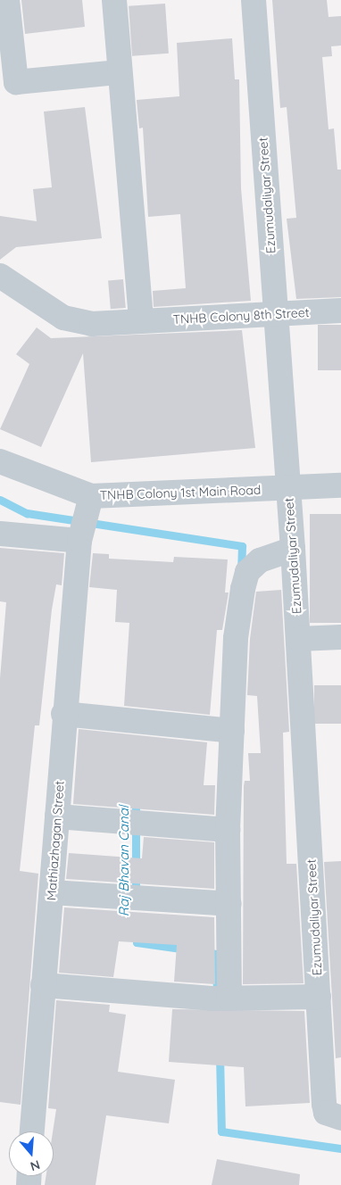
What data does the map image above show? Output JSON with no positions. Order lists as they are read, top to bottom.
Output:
{
  "streets": {
    "street": [
      "Ezumudaliyar Street",
      "TNHB Colony 8th Street",
      "TNHB Colony 1st Main Road",
      "Mathiazhagan Street"
    ]
  },
  "crossings": [
    ["Ezumudaliyar Street", "TNHB Colony 8th Street"],
    ["Ezumudaliyar Street", "TNHB Colony 1st Main Road"],
    ["TNHB Colony 1st Main Road", "Mathiazhagan Street"]
  ],
  "water": ["Raj Bhavan Canal"],
  "north": "bottom"
}
